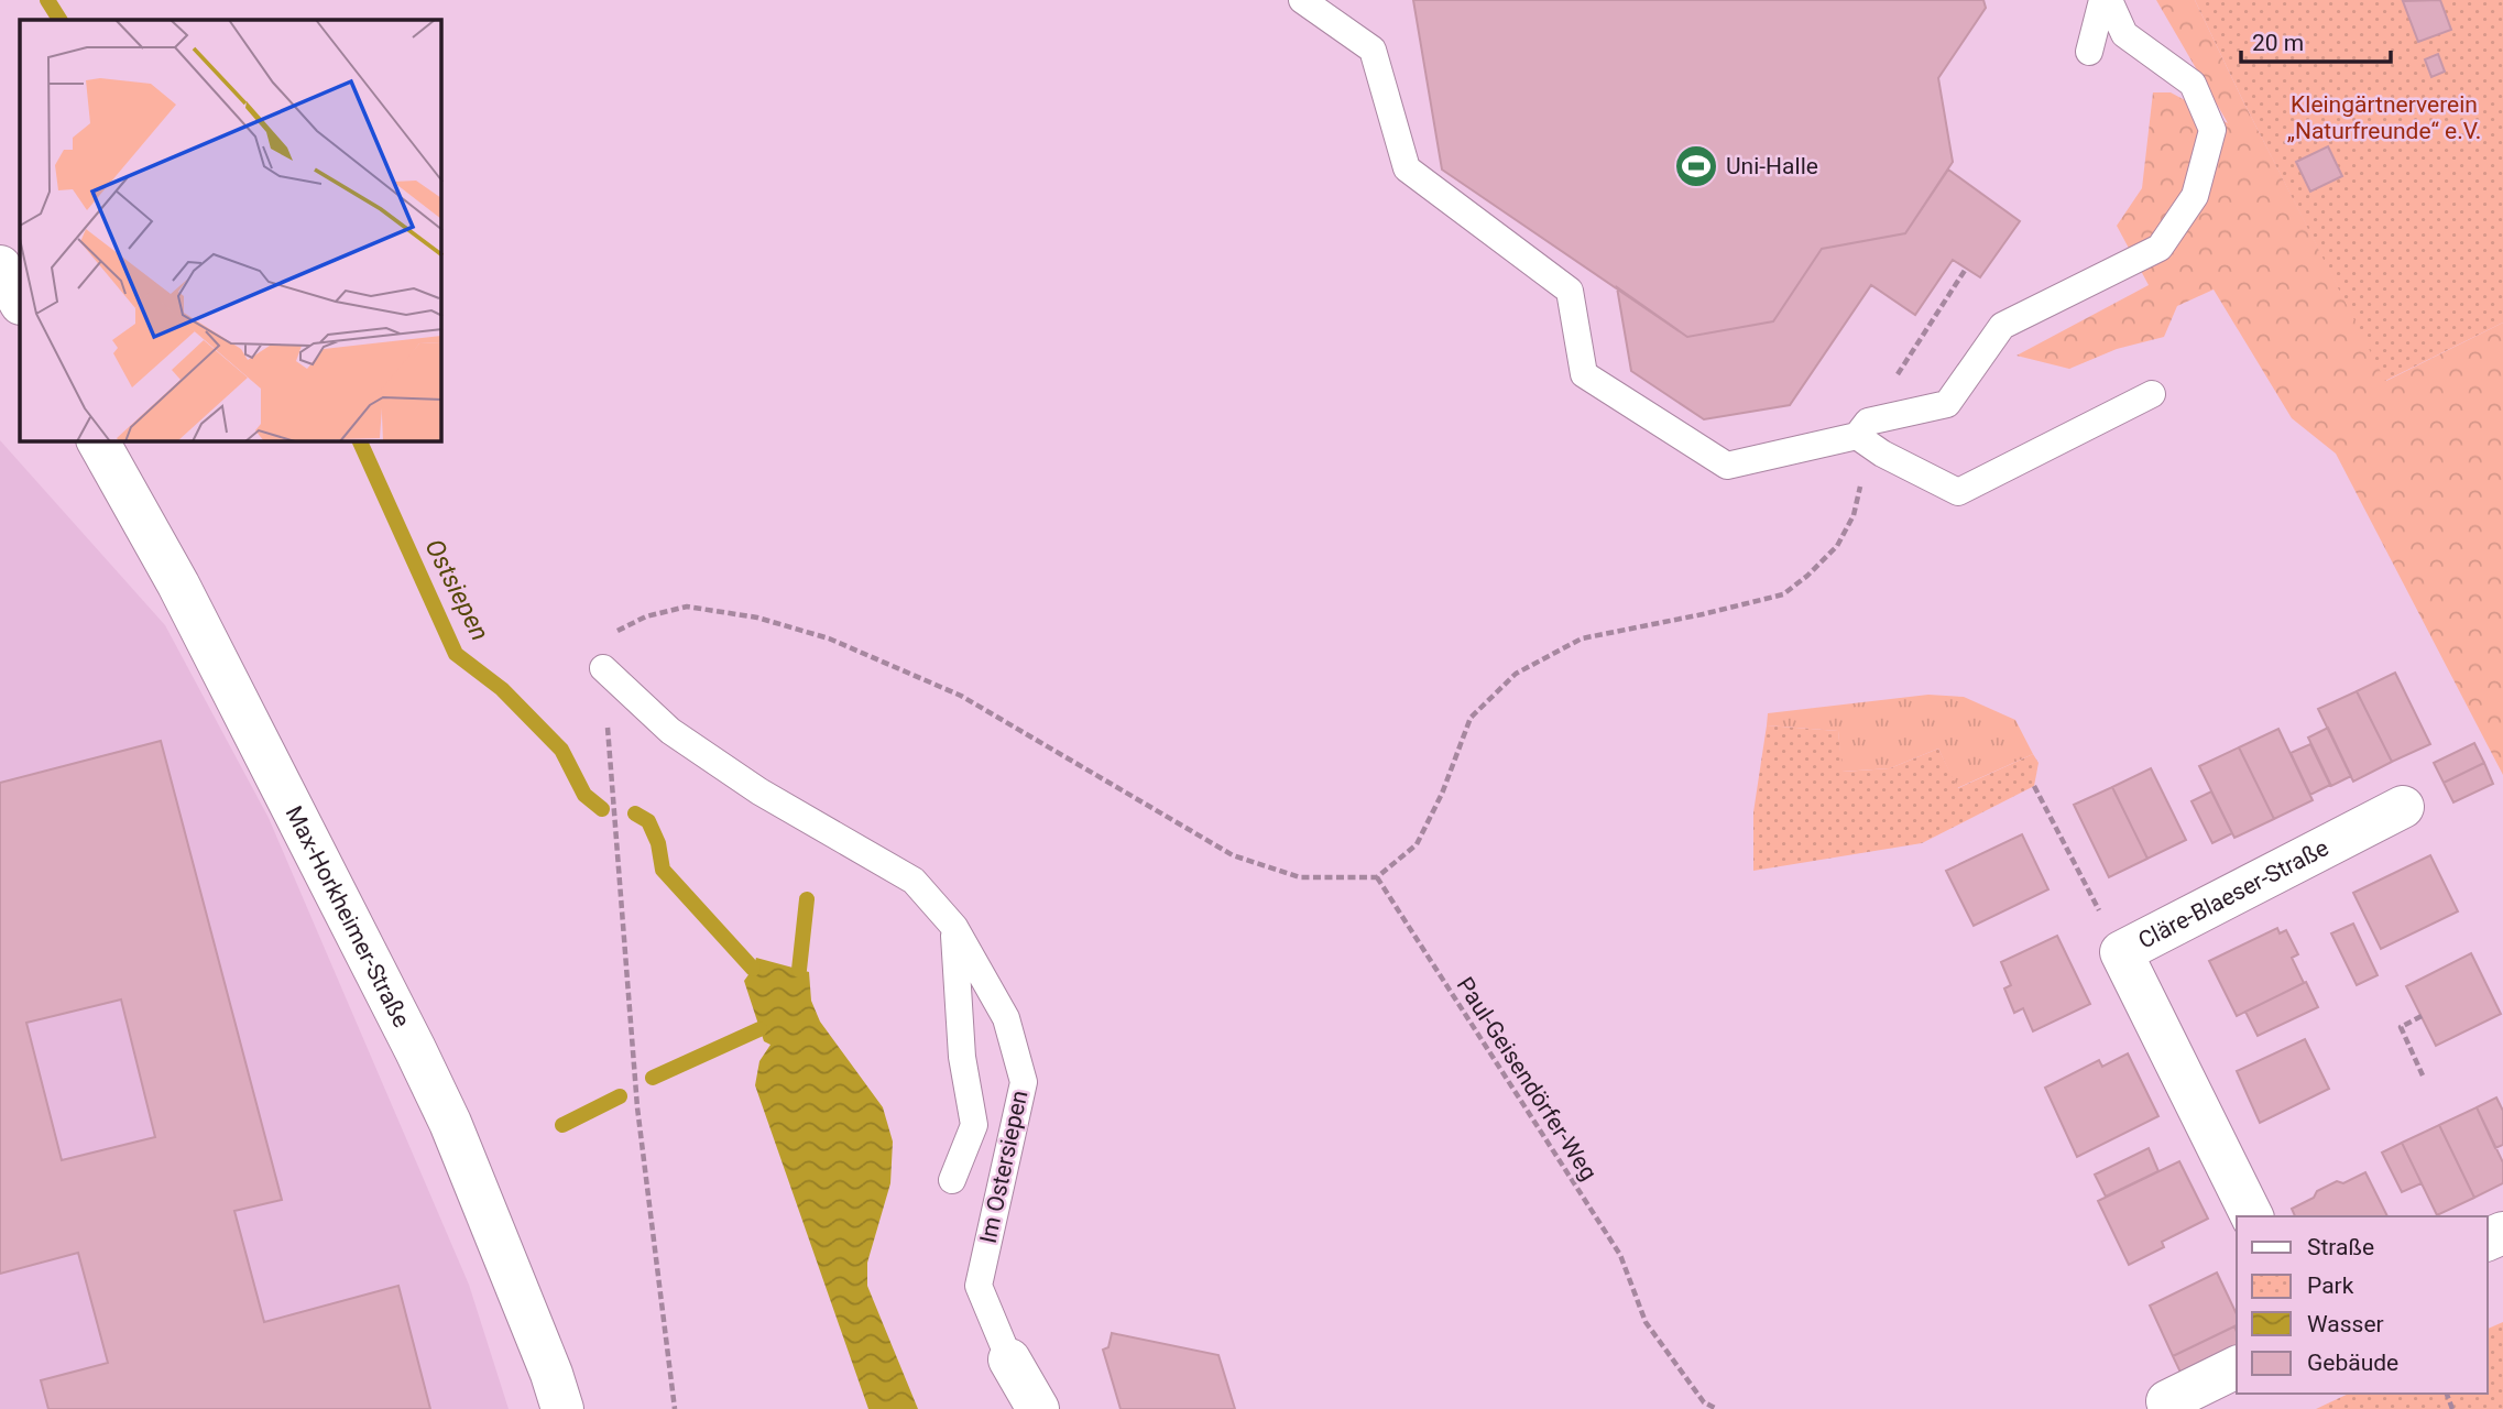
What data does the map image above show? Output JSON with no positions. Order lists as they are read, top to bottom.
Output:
{
  "streets": {
    "street": ["Cläre-Blaeser-Straße", "Max-Horkheimer-Straße", "Im Ostersiepen"],
    "path": ["Paul-Geisendörfer-Weg"]
  },
  "water": ["Ostsiepen"],
  "parks": ["Kleingärtnerverein „Naturfreunde“ e.V."],
  "places": {
    "sports": ["Uni-Halle"]
  },
  "legend": [
    "Straße",
    "Park",
    "Wasser",
    "Gebäude"
  ],
  "scale_bar": "20 m"
}
